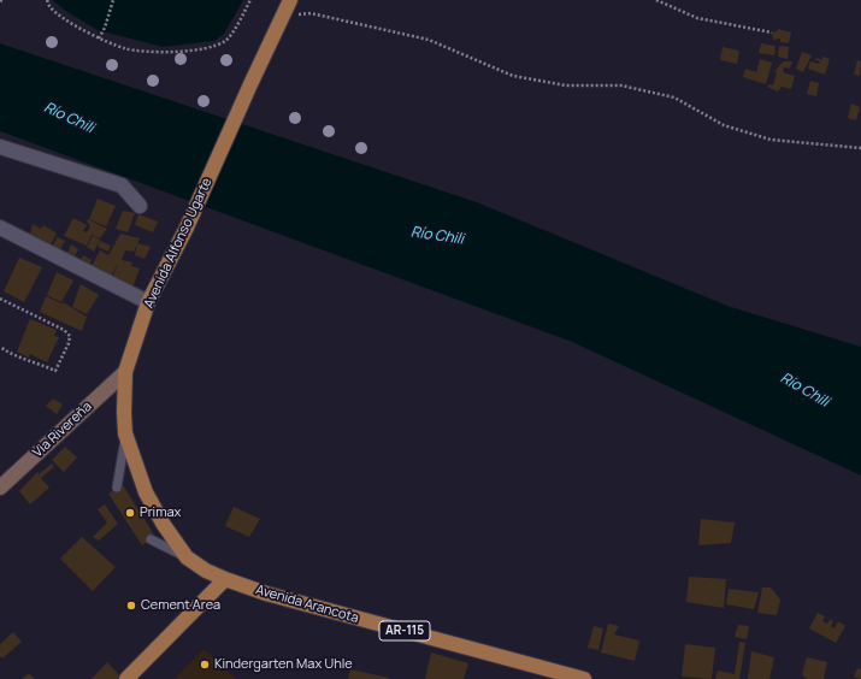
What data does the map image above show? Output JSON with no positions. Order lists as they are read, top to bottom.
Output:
{
  "streets": {
    "main road": ["Avenida Alfonso Ugarte", "Avenida Arancota", "AR-115"],
    "street": ["Via Rivereña"]
  },
  "crossings": [
    ["Avenida Alfonso Ugarte", "Via Rivereña"],
    ["Avenida Alfonso Ugarte", "Avenida Arancota"]
  ],
  "water": ["Río Chili"],
  "places": ["Primax", "Cement Area", "Kindergarten Max Uhle"]
}
